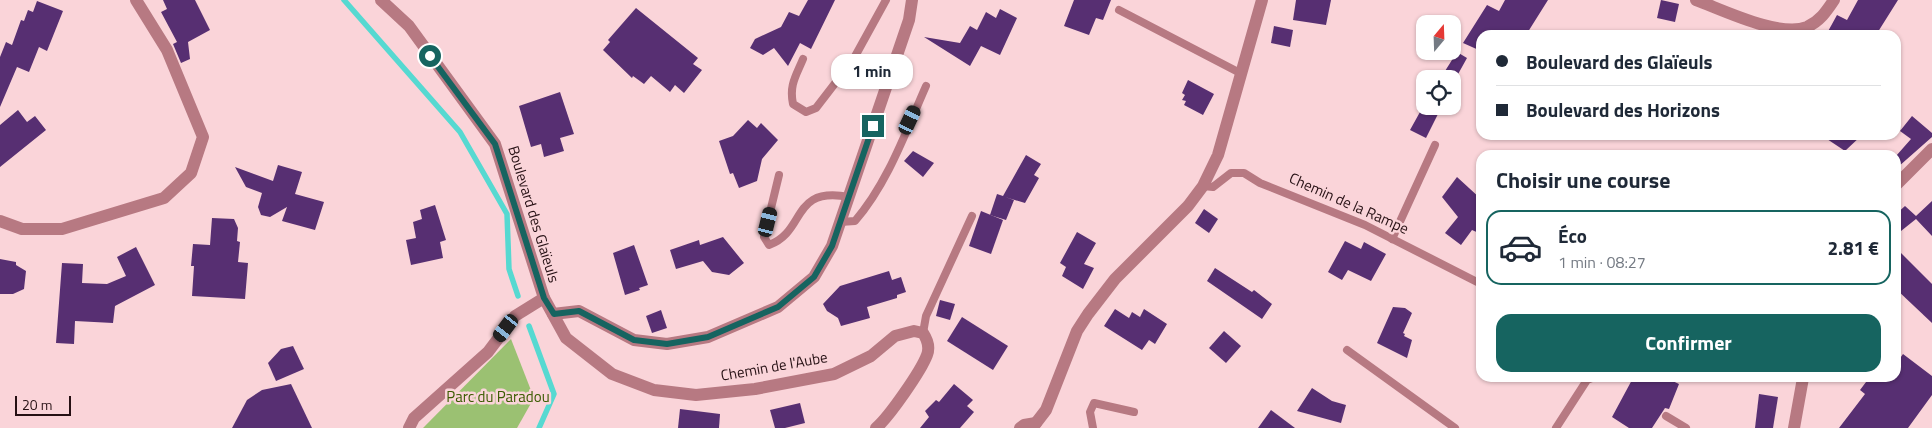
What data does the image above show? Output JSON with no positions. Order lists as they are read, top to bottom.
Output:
{
  "streets": {
    "street": ["Boulevard des Glaïeuls", "Chemin de l'Aube"],
    "lane": ["Chemin de la Rampe"]
  },
  "crossings": [
    ["Boulevard des Glaïeuls", "Chemin de l'Aube"]
  ],
  "parks": ["Parc du Paradou"],
  "scale_bar": "20 m",
  "north": "top",
  "page": {
    "banner": ["Boulevard des Glaïeuls", "Boulevard des Horizons"],
    "bubble": "1 min",
    "heading": "Choisir une course",
    "list": [
      {
        "name": "Éco",
        "note": "1 min · 08:27",
        "value": "2.81 €"
      }
    ],
    "buttons": "Confirmer",
    "scale": "20 m"
  }
}
